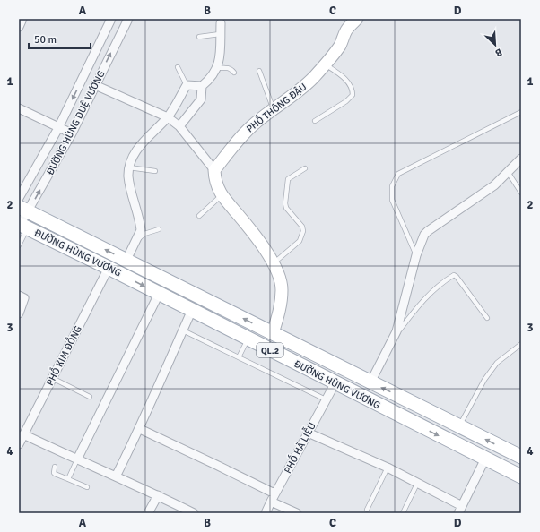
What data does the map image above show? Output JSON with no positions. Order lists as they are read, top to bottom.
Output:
{
  "streets": {
    "main road": ["ĐƯỜNG HÙNG VƯƠNG", "QL.2"],
    "street": [
      "PHỐ THÔNG ĐẬU",
      "ĐƯỜNG HÙNG DUỆ VƯƠNG",
      "PHỐ KIM ĐỒNG",
      "PHỐ HÀ LIỄU"
    ]
  },
  "crossings": [
    ["ĐƯỜNG HÙNG DUỆ VƯƠNG", "ĐƯỜNG HÙNG VƯƠNG"],
    ["ĐƯỜNG HÙNG VƯƠNG", "PHỐ KIM ĐỒNG"],
    ["ĐƯỜNG HÙNG VƯƠNG", "PHỐ HÀ LIỄU"]
  ],
  "scale_bar": "50 m",
  "north": "bottom right",
  "grid": {
    "columns": [
      "A",
      "B",
      "C",
      "D"
    ],
    "rows": [
      "1",
      "2",
      "3",
      "4"
    ]
  }
}
